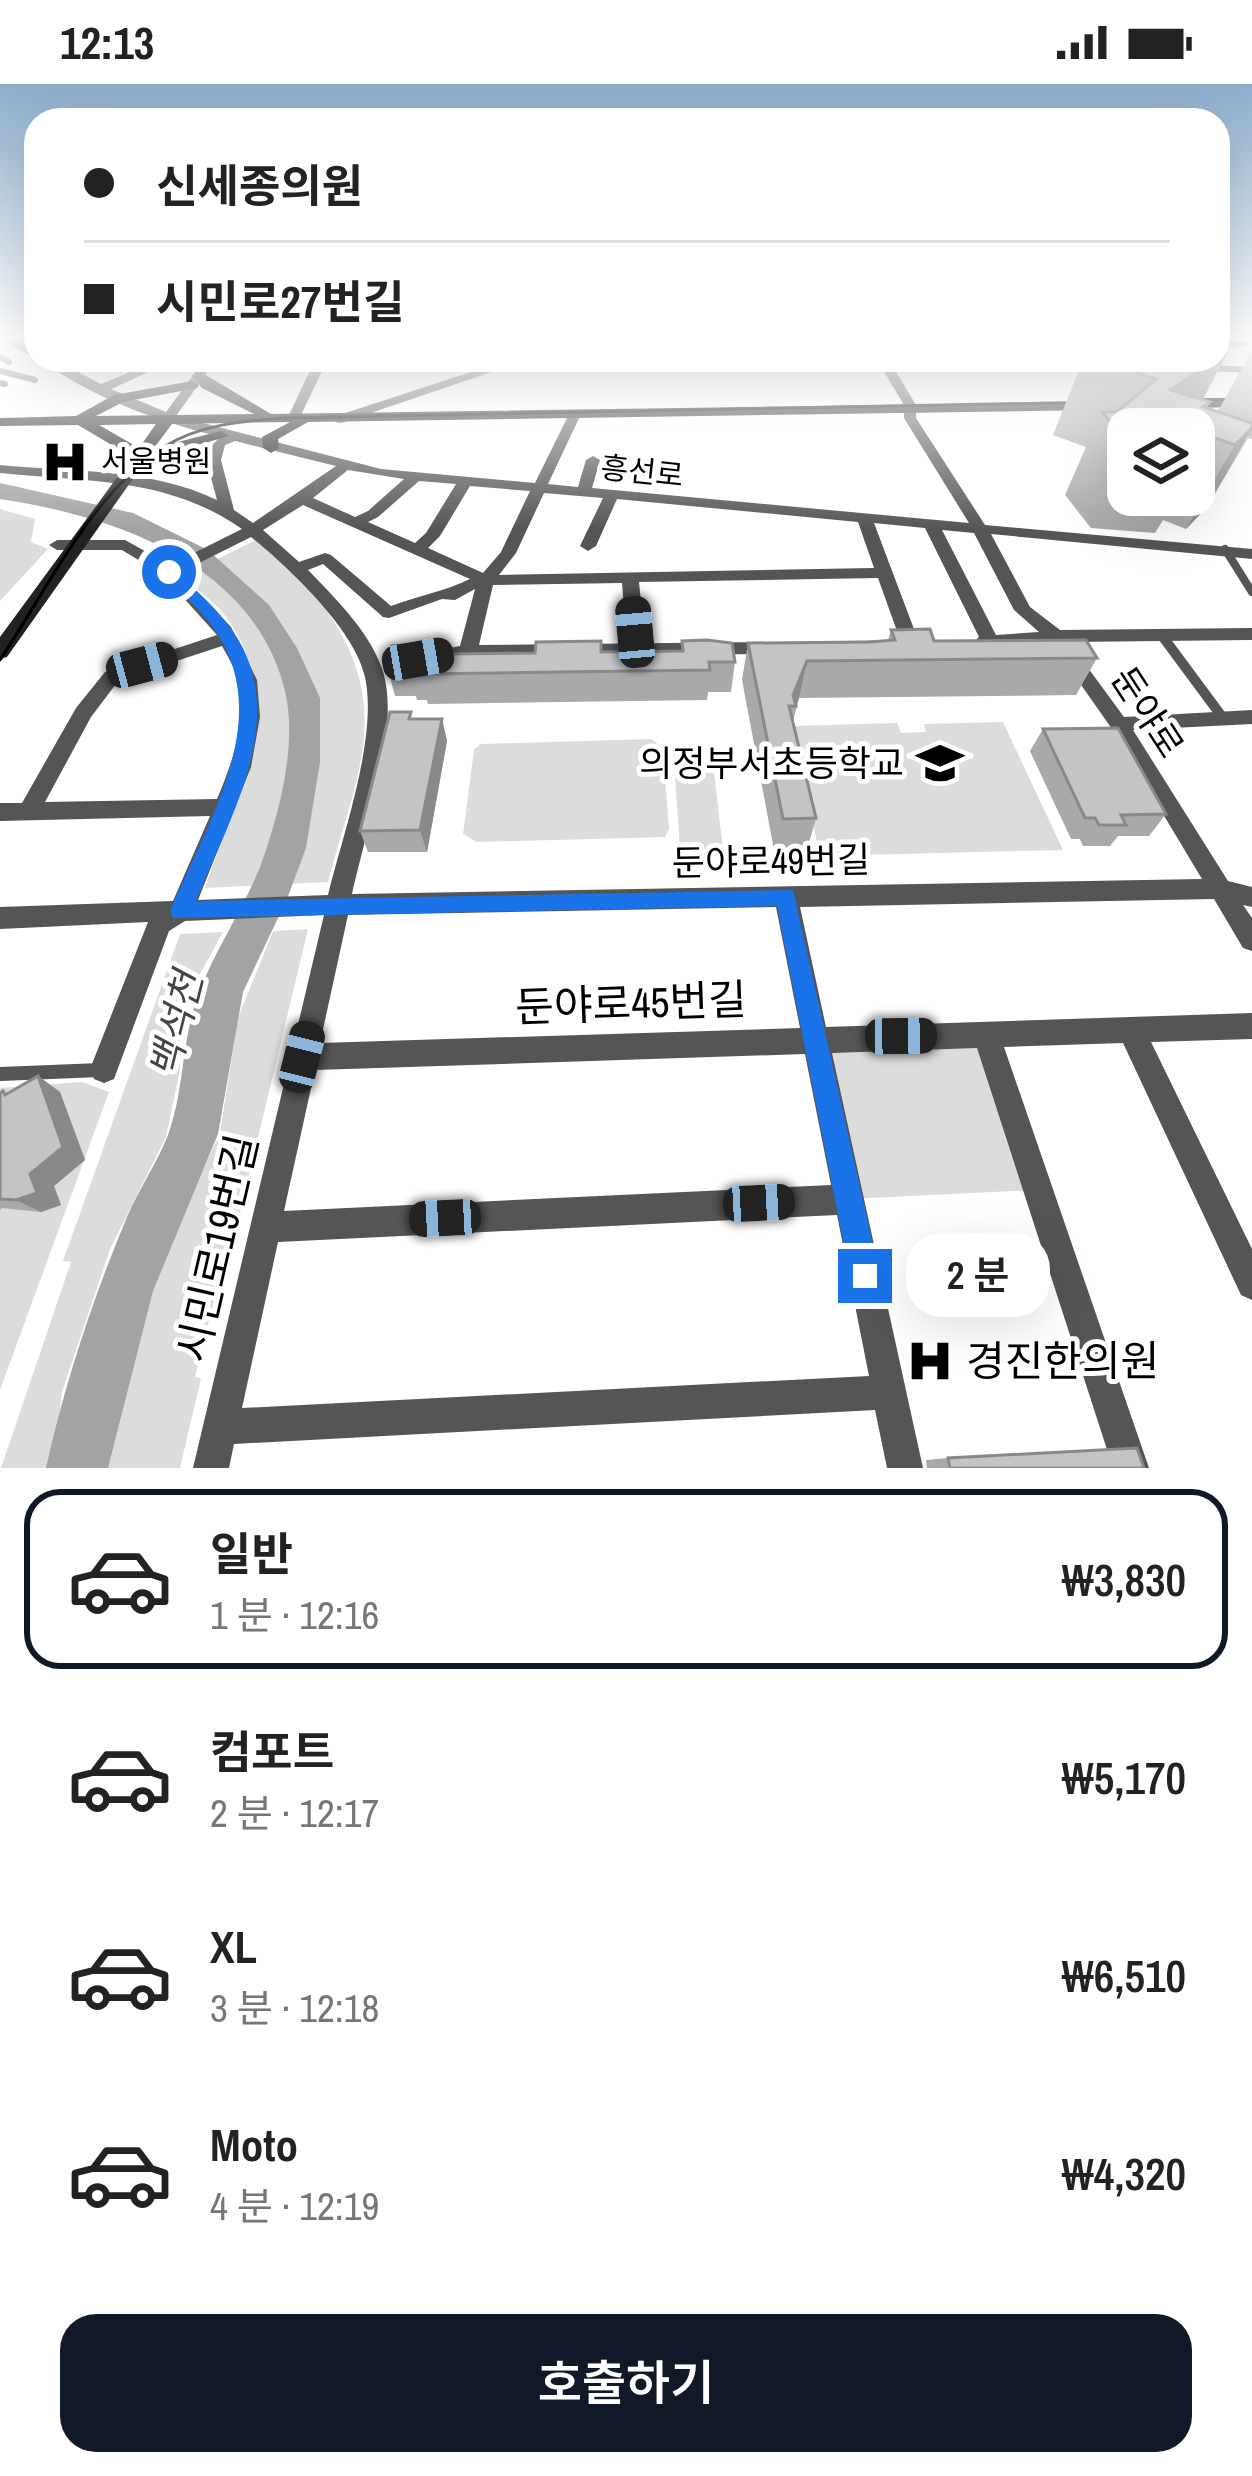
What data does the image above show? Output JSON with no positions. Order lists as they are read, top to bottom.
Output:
{
  "streets": {
    "street": [
      "흥선로",
      "둔야로",
      "둔야로49번길",
      "둔야로45번길",
      "시민로19번길"
    ]
  },
  "crossings": [
    ["흥선로", "둔야로"],
    ["둔야로", "둔야로49번길"],
    ["둔야로49번길", "시민로19번길"],
    ["둔야로45번길", "시민로19번길"]
  ],
  "water": ["백석천"],
  "places": {
    "hospital": ["서울병원", "경진한의원"],
    "school or university": ["의정부서초등학교"]
  },
  "page": {
    "status": "12:13",
    "banner": ["신세종의원", "시민로27번길"],
    "bubble": "2 분",
    "list": [
      {
        "name": "일반",
        "note": "1 분 · 12:16",
        "value": "₩3,830"
      },
      {
        "name": "컴포트",
        "note": "2 분 · 12:17",
        "value": "₩5,170"
      },
      {
        "name": "XL",
        "note": "3 분 · 12:18",
        "value": "₩6,510"
      },
      {
        "name": "Moto",
        "note": "4 분 · 12:19",
        "value": "₩4,320"
      }
    ],
    "buttons": "호출하기"
  }
}
